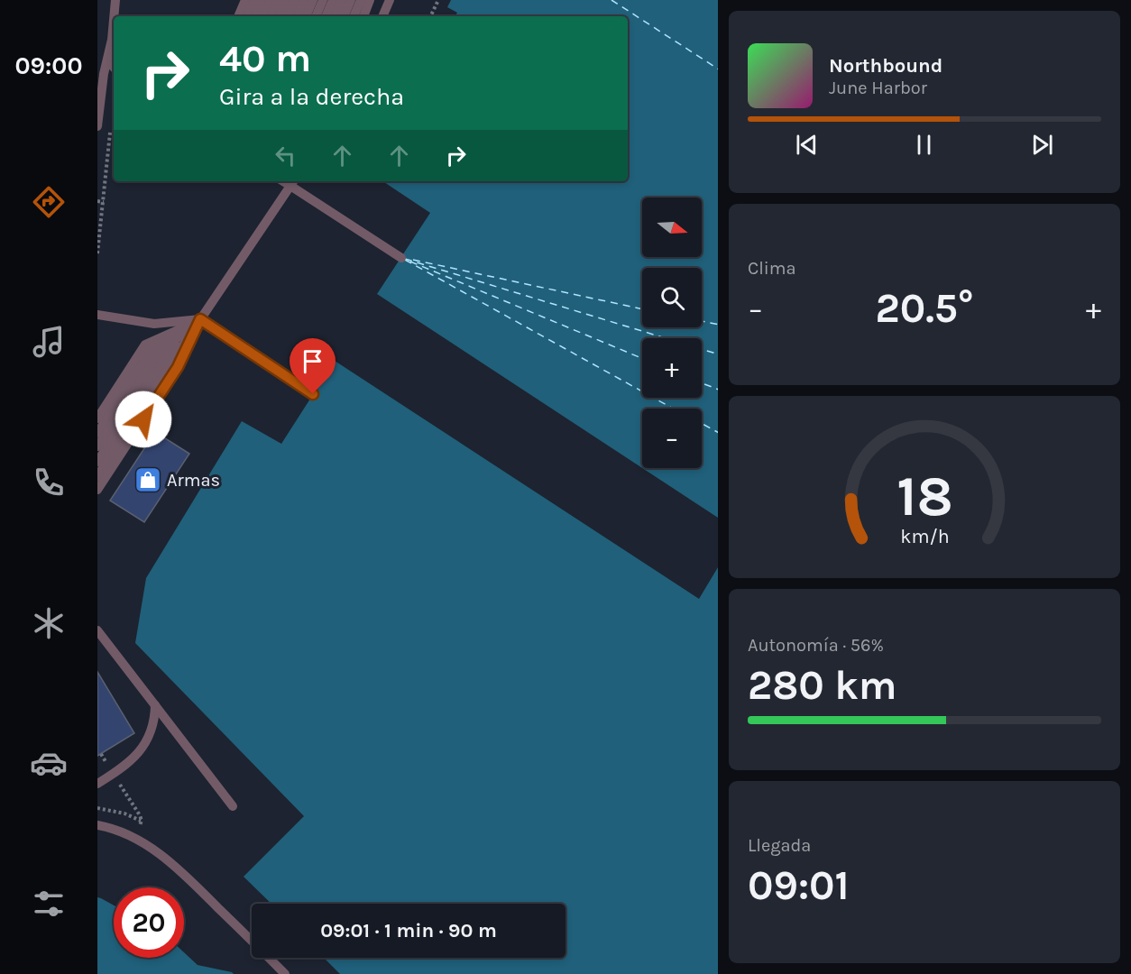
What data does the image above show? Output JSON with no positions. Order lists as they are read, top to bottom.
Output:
{
  "places": {
    "shop": ["Armas"]
  },
  "north": "right",
  "page": {
    "tabs": "09:00",
    "turn": ["40 m", "Gira a la derecha"],
    "song": ["Northbound", "June Harbor"],
    "map_buttons": ["+", "−"],
    "tile": [
      "Clima",
      ["Autonomía · 56%", "280 km"],
      ["Llegada", "09:01"]
    ],
    "heat": ["−", "20.5°", "+"],
    "limit": "20",
    "trip": "09:01 · 1 min · 90 m",
    "gauge": ["18", "km/h"]
  }
}
